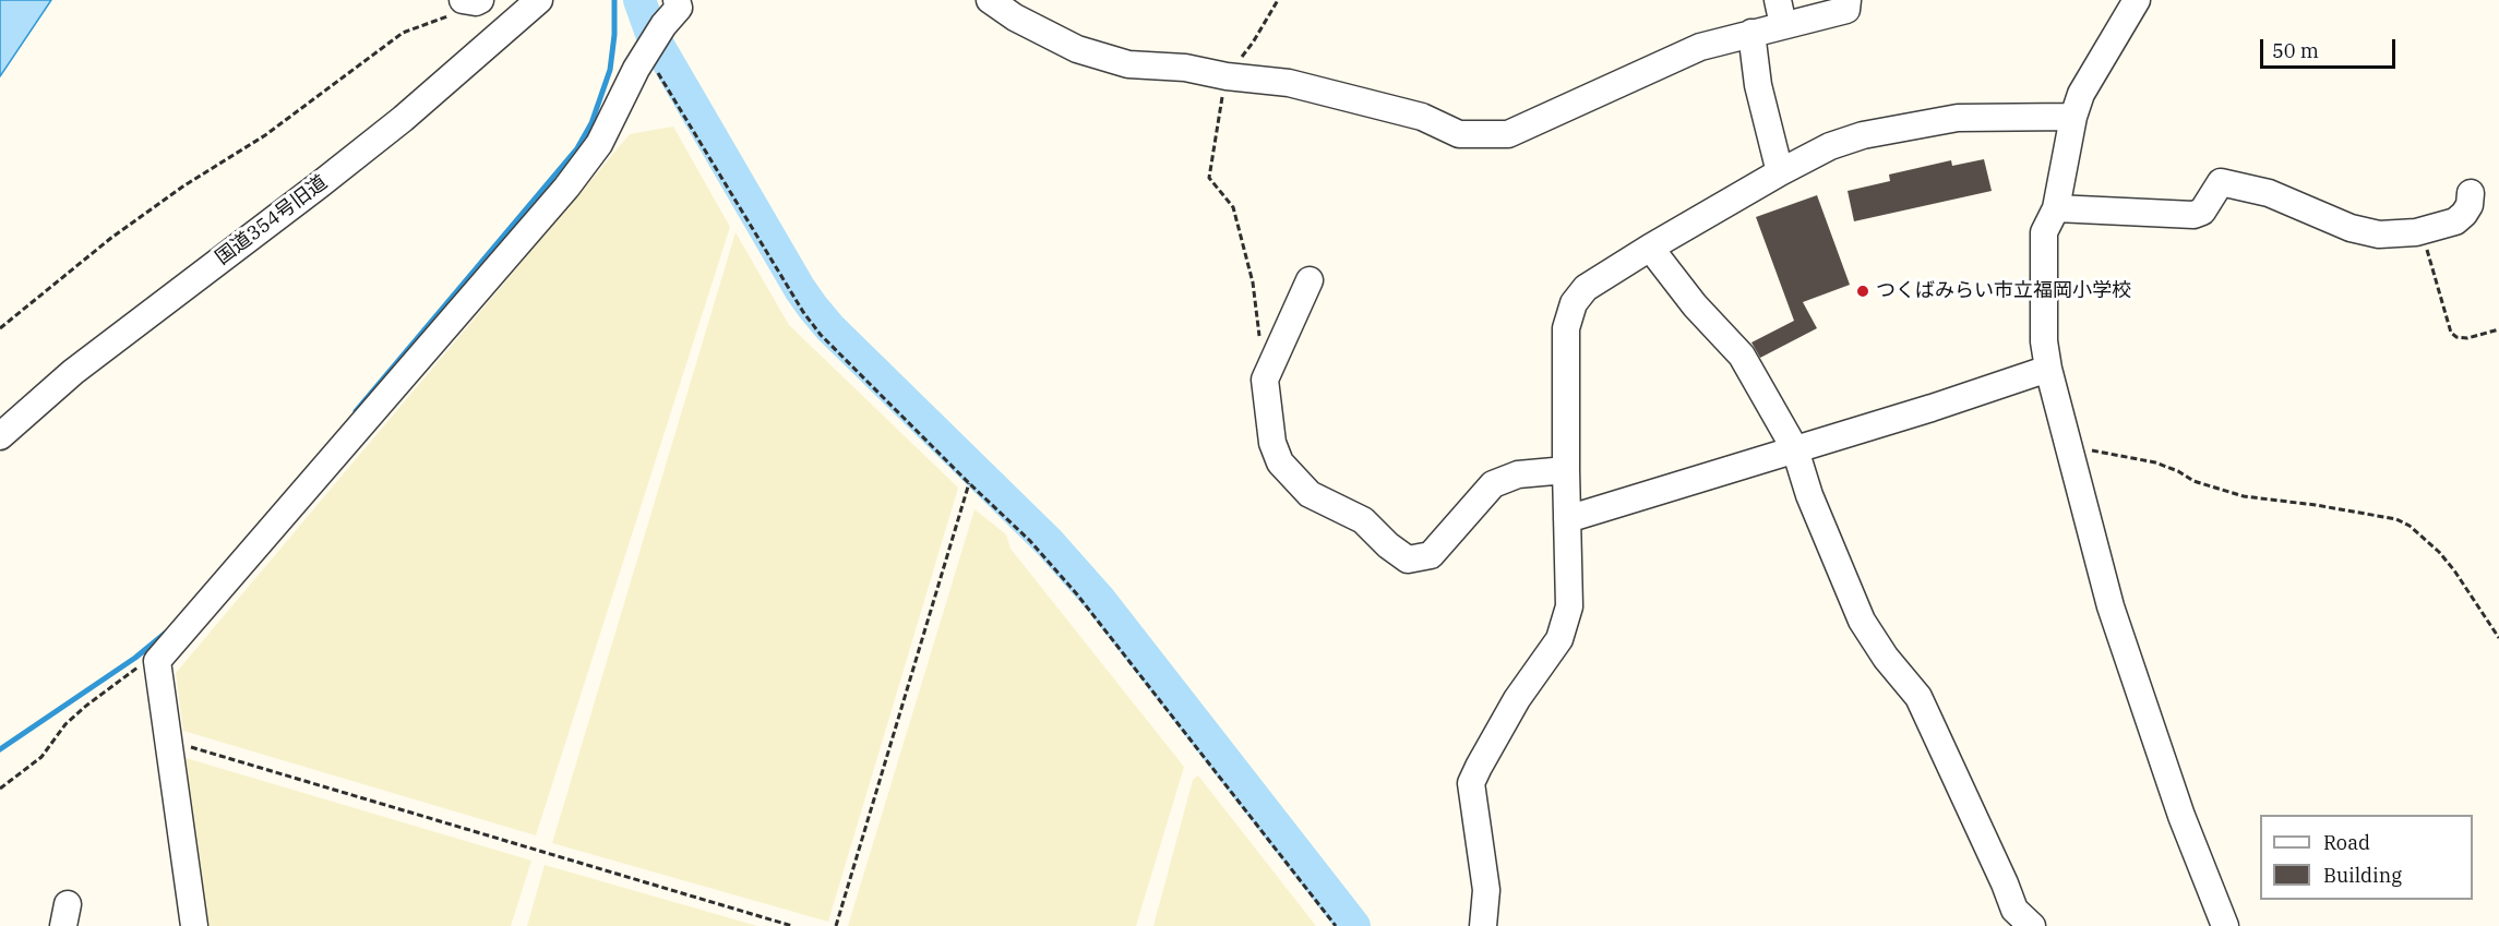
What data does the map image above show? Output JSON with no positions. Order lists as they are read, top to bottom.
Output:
{
  "streets": {
    "street": ["国道354号旧道"]
  },
  "places": ["つくばみらい市立福岡小学校"],
  "legend": ["Road", "Building"],
  "scale_bar": "50 m"
}
